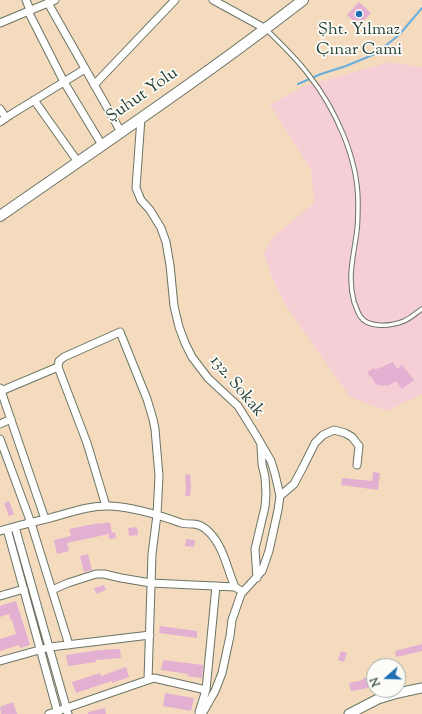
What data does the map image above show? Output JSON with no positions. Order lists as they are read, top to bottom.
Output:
{
  "streets": {
    "main road": ["Şuhut Yolu"],
    "street": ["132. Sokak"]
  },
  "crossings": [
    ["Şuhut Yolu", "132. Sokak"]
  ],
  "places": ["Şht. Yılmaz Çınar Cami"],
  "north": "left"
}
